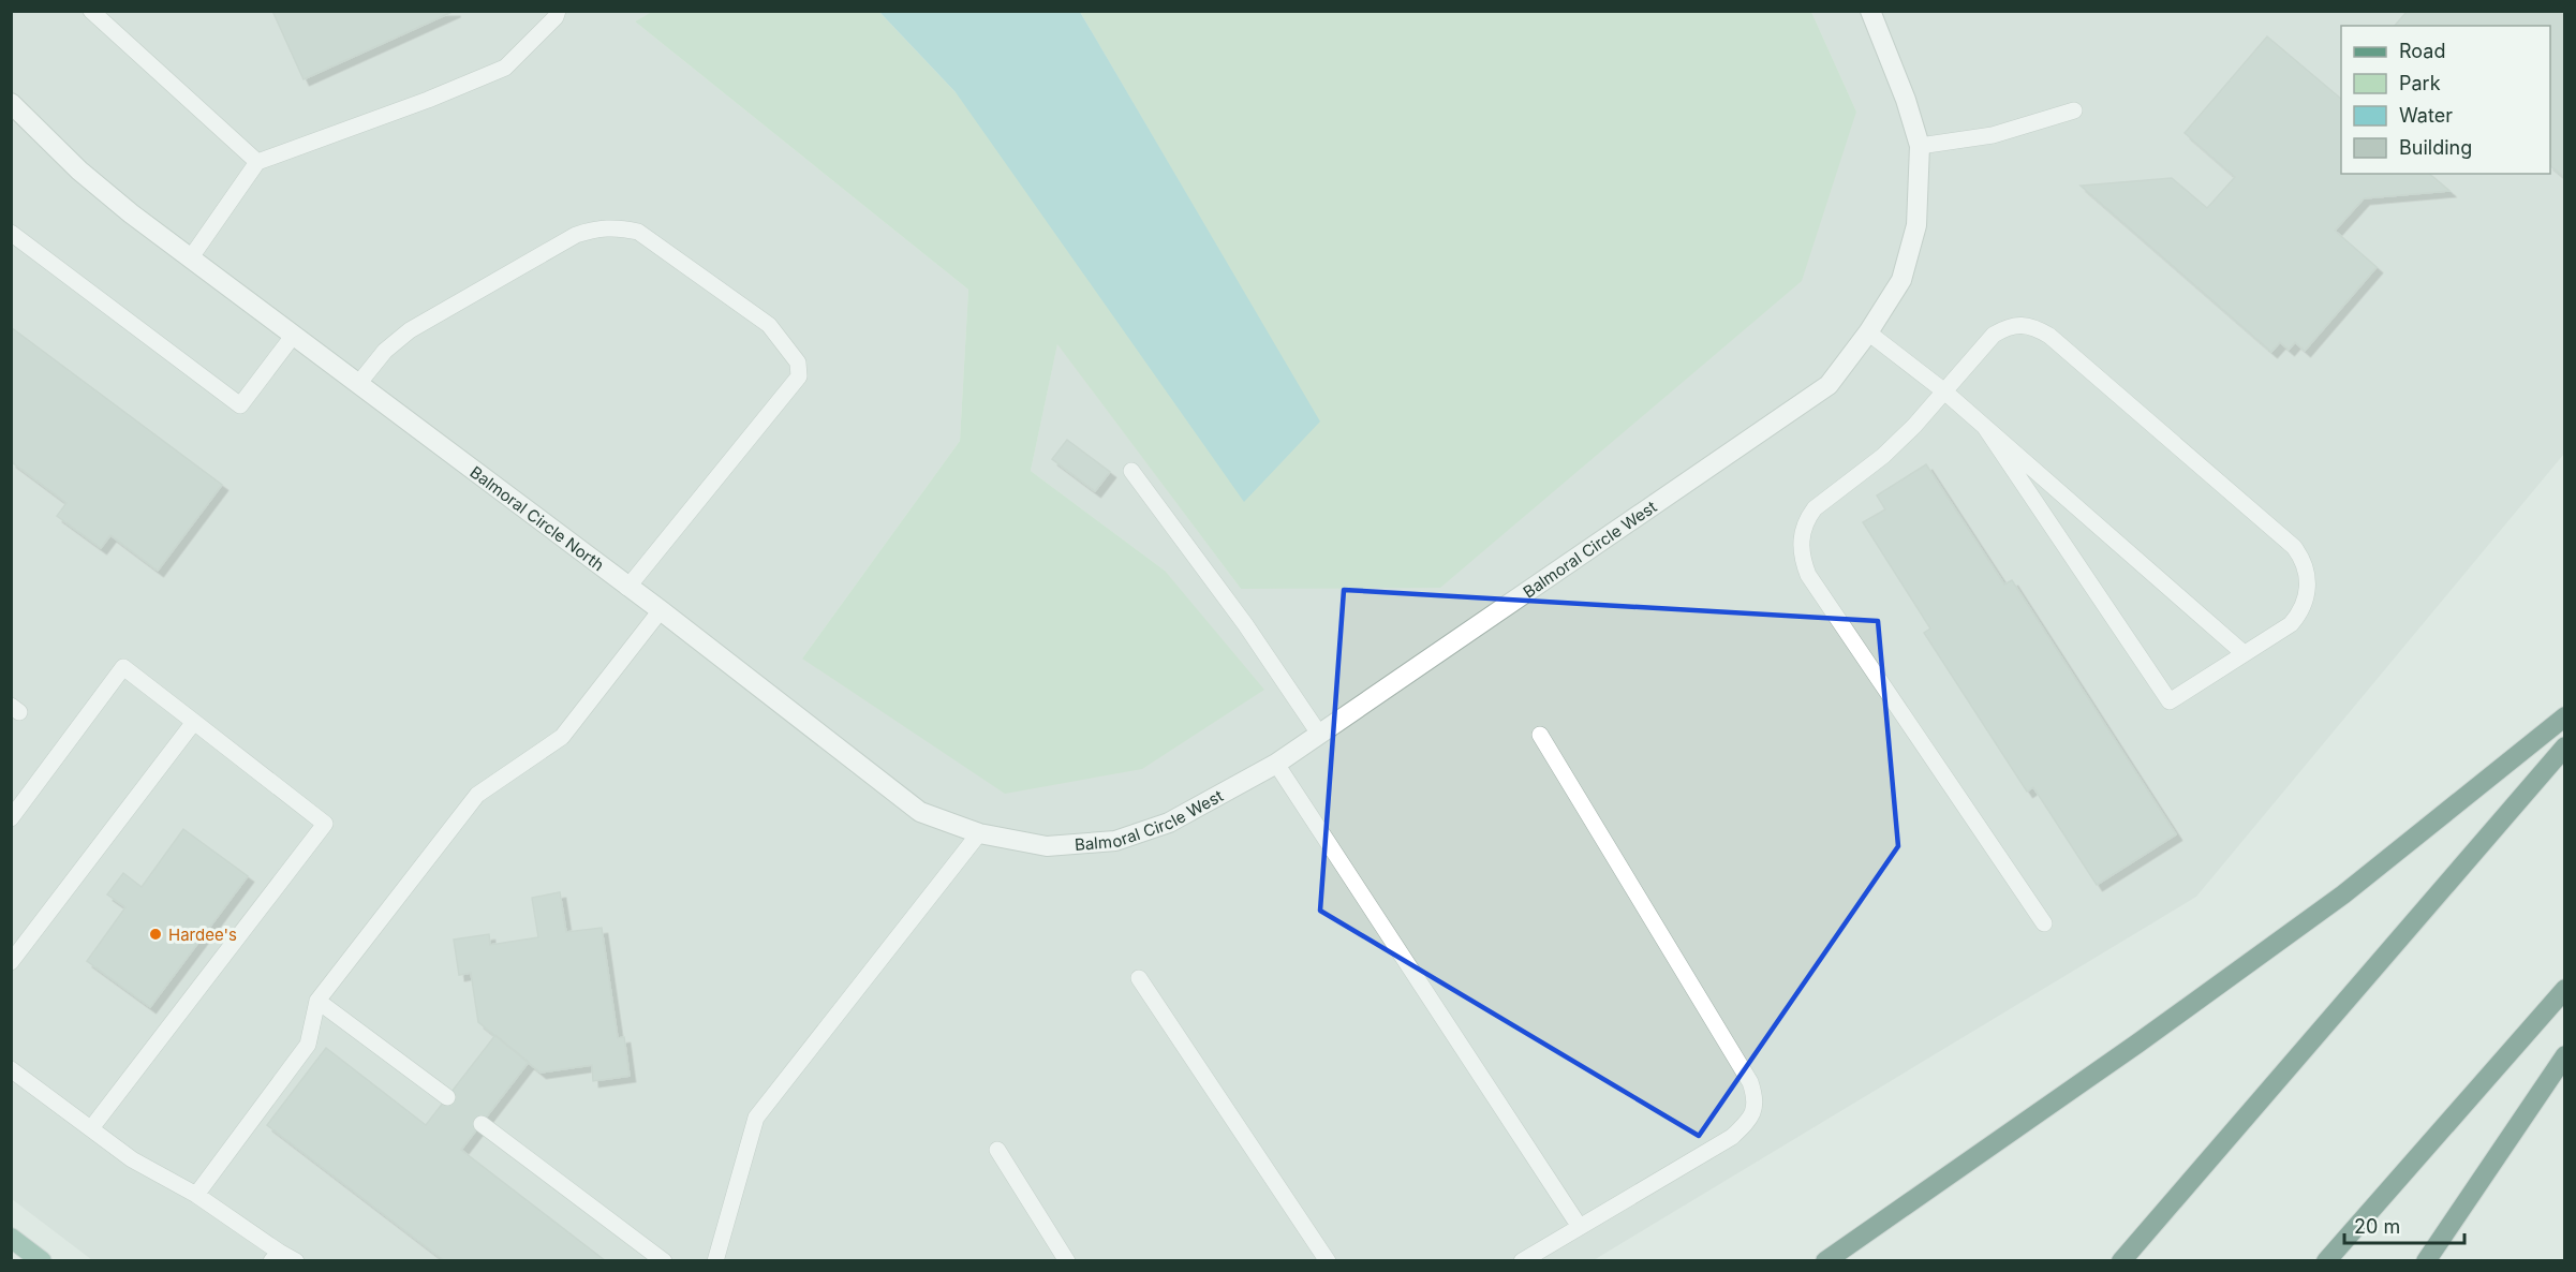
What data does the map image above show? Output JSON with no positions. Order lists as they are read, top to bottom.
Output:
{
  "streets": {
    "street": ["Balmoral Circle North", "Balmoral Circle West"]
  },
  "crossings": [
    ["Balmoral Circle North", "Balmoral Circle West"]
  ],
  "places": ["Hardee's"],
  "legend": [
    "Road",
    "Park",
    "Water",
    "Building"
  ],
  "scale_bar": "20 m"
}
